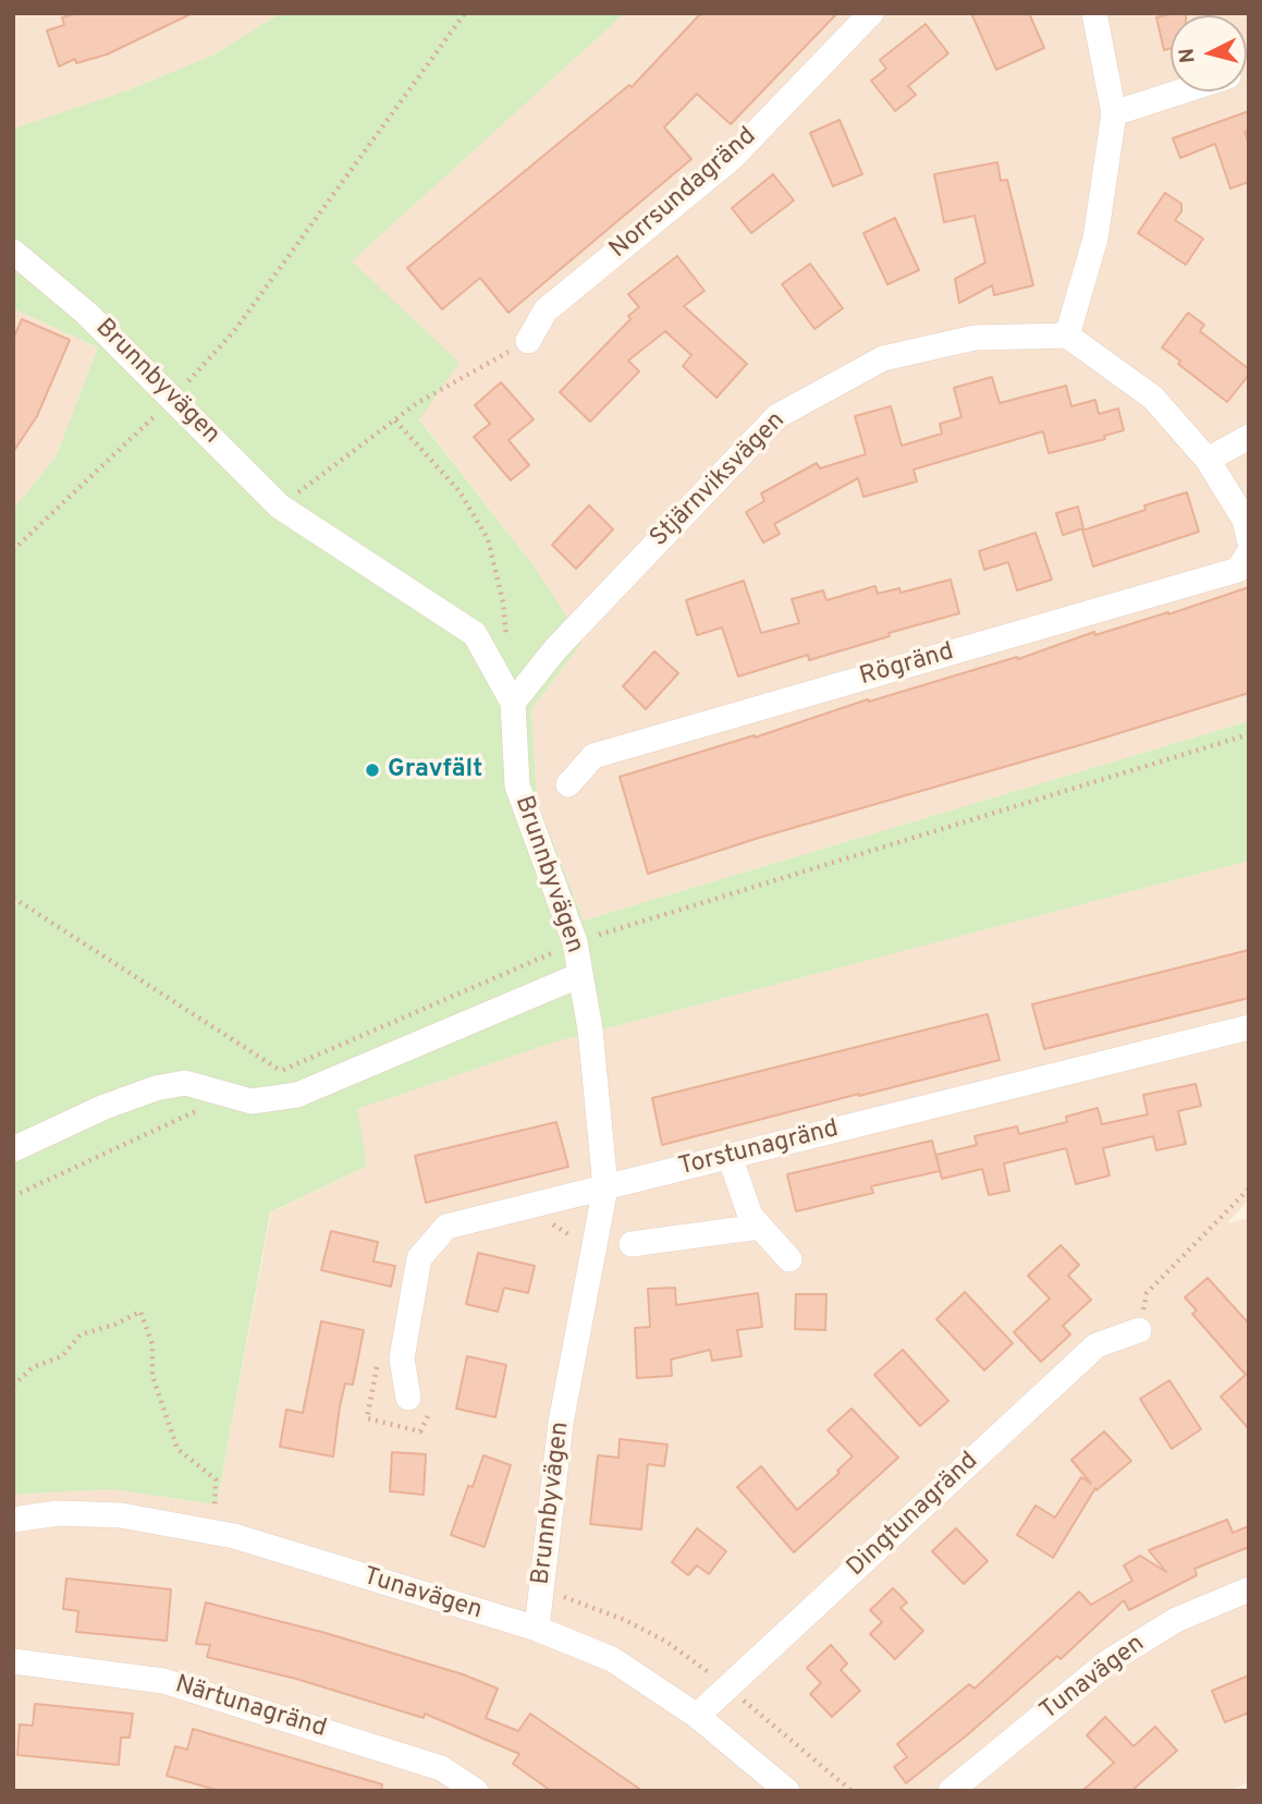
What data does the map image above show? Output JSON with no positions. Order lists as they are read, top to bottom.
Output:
{
  "streets": {
    "street": [
      "Norrsundagränd",
      "Brunnbyvägen",
      "Stjärnviksvägen",
      "Rögränd",
      "Torstunagränd",
      "Dingtunagränd",
      "Tunavägen",
      "Närtunagränd"
    ]
  },
  "crossings": [
    ["Brunnbyvägen", "Stjärnviksvägen"],
    ["Brunnbyvägen", "Torstunagränd"],
    ["Brunnbyvägen", "Tunavägen"],
    ["Dingtunagränd", "Tunavägen"]
  ],
  "places": ["Gravfält"],
  "north": "left"
}
